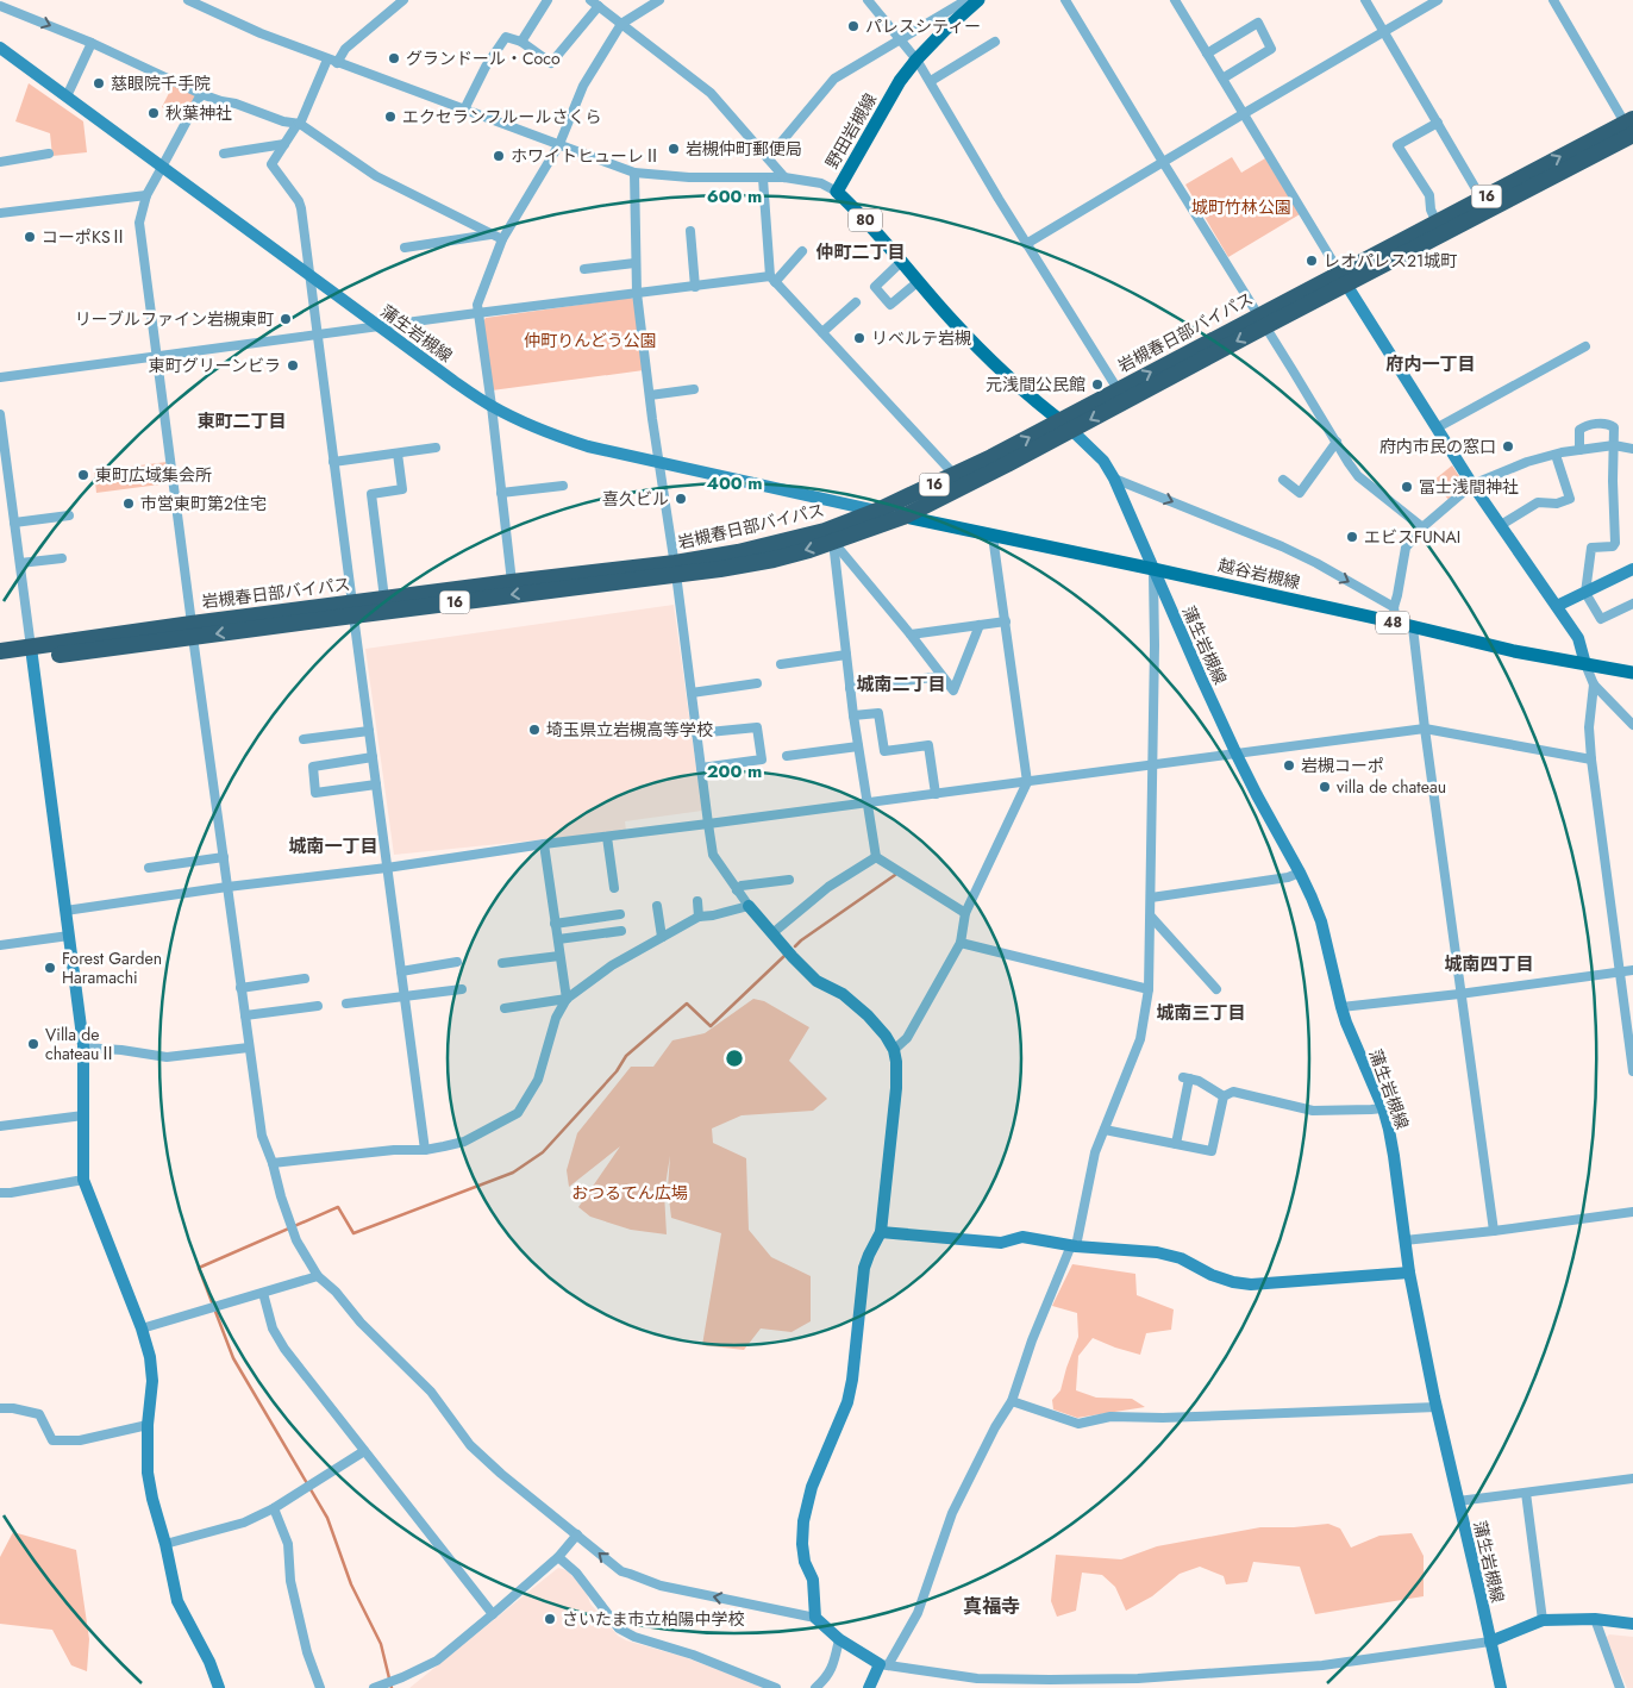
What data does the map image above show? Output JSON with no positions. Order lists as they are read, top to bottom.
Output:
{
  "streets": {
    "highway": ["16", "岩槻春日部バイパス"],
    "main road": [
      "野田岩槻線",
      "80",
      "越谷岩槻線",
      "48"
    ],
    "street": ["蒲生岩槻線"]
  },
  "crossings": [
    ["野田岩槻線", "岩槻春日部バイパス"],
    ["野田岩槻線", "蒲生岩槻線"],
    ["岩槻春日部バイパス", "蒲生岩槻線"],
    ["岩槻春日部バイパス", "越谷岩槻線"],
    ["蒲生岩槻線", "越谷岩槻線"]
  ],
  "districts": [
    "仲町二丁目",
    "府内一丁目",
    "東町二丁目",
    "城南二丁目",
    "城南一丁目",
    "城南四丁目",
    "城南三丁目",
    "真福寺"
  ],
  "parks": ["城町竹林公園", "仲町りんどう公園", "おつるてん広場"],
  "places": [
    "パレスシティー",
    "グランドール・Coco",
    "慈眼院千手院",
    "秋葉神社",
    "エクセランフルールさくら",
    "岩槻仲町郵便局",
    "ホワイトヒューレⅡ",
    "コーポKSⅡ",
    "レオパレス21城町",
    "リーブルファイン岩槻東町",
    "リベルテ岩槻",
    "東町グリーンビラ",
    "元浅間公民館",
    "府内市民の窓口",
    "東町広域集会所",
    "冨士浅間神社",
    "喜久ビル",
    "市営東町第2住宅",
    "エビスFUNAI",
    "埼玉県立岩槻高等学校",
    "岩槻コーポ",
    "villa de chateau",
    "Forest Garden Haramachi",
    "Villa de chateauⅡ",
    "さいたま市立柏陽中学校"
  ],
  "rings": ["600 m", "400 m", "200 m"]
}
